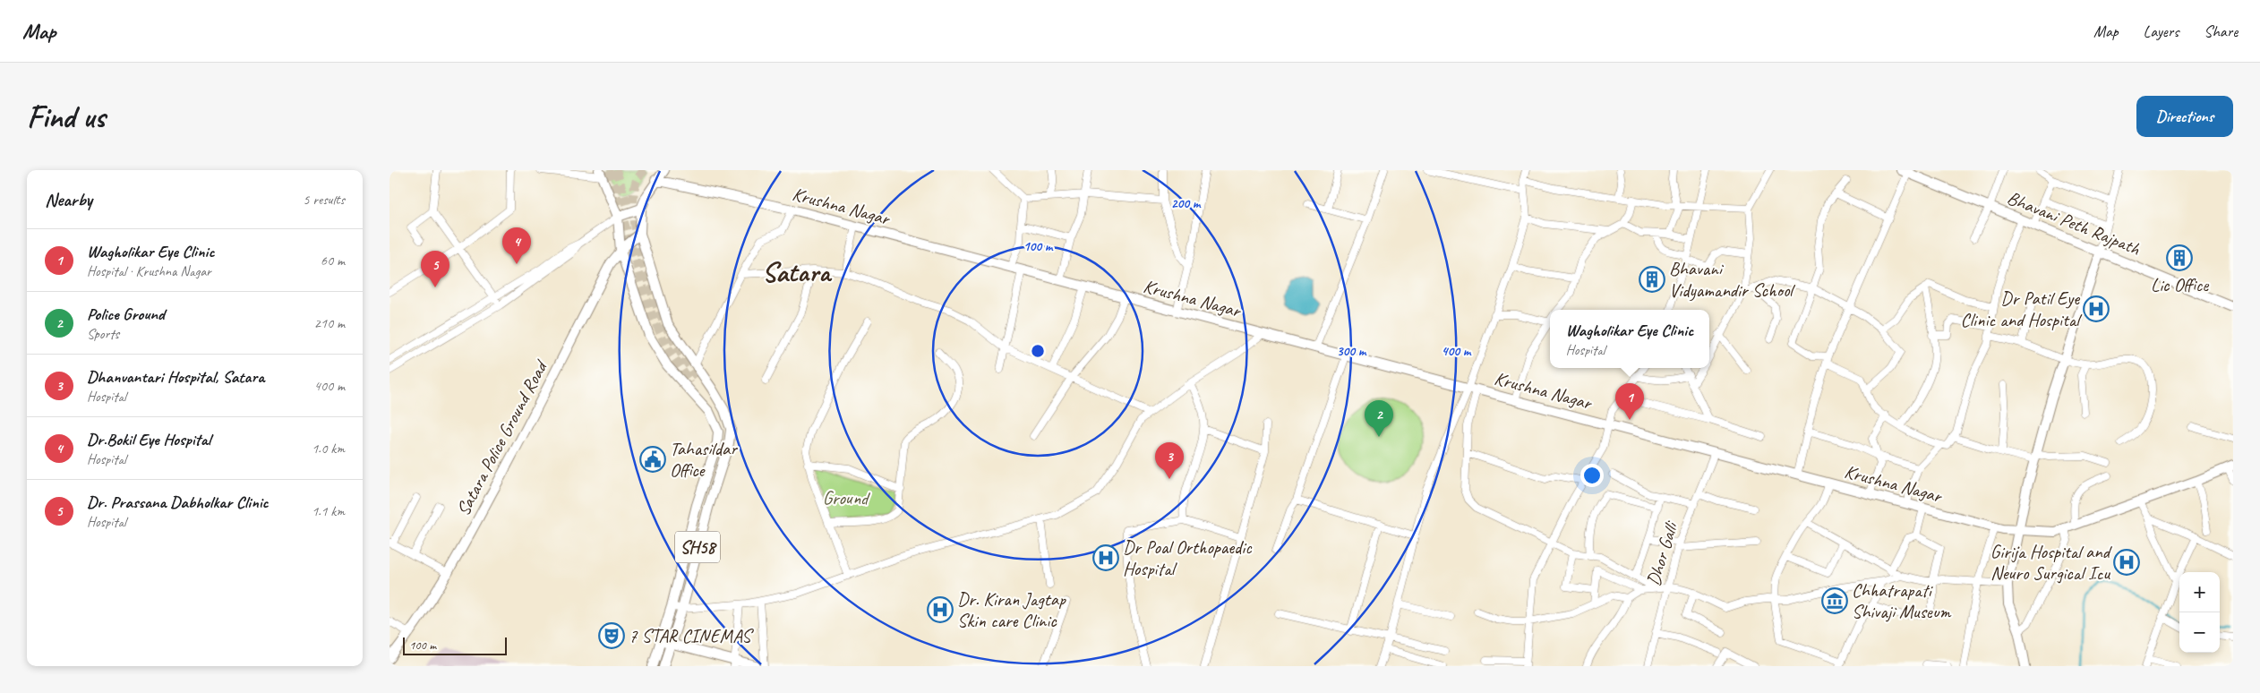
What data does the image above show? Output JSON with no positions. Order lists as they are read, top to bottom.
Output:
{
  "streets": {
    "main road": [
      "Krushna Nagar",
      "Bhavani Peth Rajpath",
      "Satara Police Ground Road",
      "SH58"
    ],
    "street": ["Dhor Galli"]
  },
  "crossings": [
    ["Krushna Nagar", "SH58"],
    ["Krushna Nagar", "Dhor Galli"],
    ["Satara Police Ground Road", "SH58"]
  ],
  "districts": ["Satara"],
  "parks": ["Ground"],
  "places": {
    "building": ["Lic Office", "Bhavani Vidyamandir School"],
    "hospital": [
      "Dr Patil Eye Clinic and Hospital",
      "Dr Poal Orthopaedic Hospital",
      "Girija Hospital and Neuro Surgical Icu",
      "Dr. Kiran Jagtap Skin care Clinic"
    ],
    "public building": ["Tahasildar Office"],
    "museum": ["Chhatrapati Shivaji Museum"],
    "theatre": ["7 STAR CINEMAS"]
  },
  "scale_bar": "100 m",
  "page": {
    "header": "Map",
    "nav": ["Map", "Layers", "Share"],
    "buttons": "Directions",
    "title": "Find us",
    "heading": ["Nearby", "5 results"],
    "pins": [
      "4",
      "5",
      "1",
      "2",
      "3"
    ],
    "list": [
      {
        "mark": "1",
        "name": "Wagholikar Eye Clinic",
        "note": "Hospital · Krushna Nagar",
        "value": "60 m"
      },
      {
        "mark": "2",
        "name": "Police Ground",
        "note": "Sports",
        "value": "210 m"
      },
      {
        "mark": "3",
        "name": "Dhanvantari Hospital, Satara",
        "note": "Hospital",
        "value": "400 m"
      },
      {
        "mark": "4",
        "name": "Dr.Bokil Eye Hospital",
        "note": "Hospital",
        "value": "1.0 km"
      },
      {
        "mark": "5",
        "name": "Dr. Prassana Dabholkar Clinic",
        "note": "Hospital",
        "value": "1.1 km"
      }
    ],
    "popup": ["Wagholikar Eye Clinic", "Hospital"],
    "map_buttons": ["+", "−"],
    "scale": "100 m"
  },
  "rings": [
    "200 m",
    "100 m",
    "300 m",
    "400 m"
  ]
}
